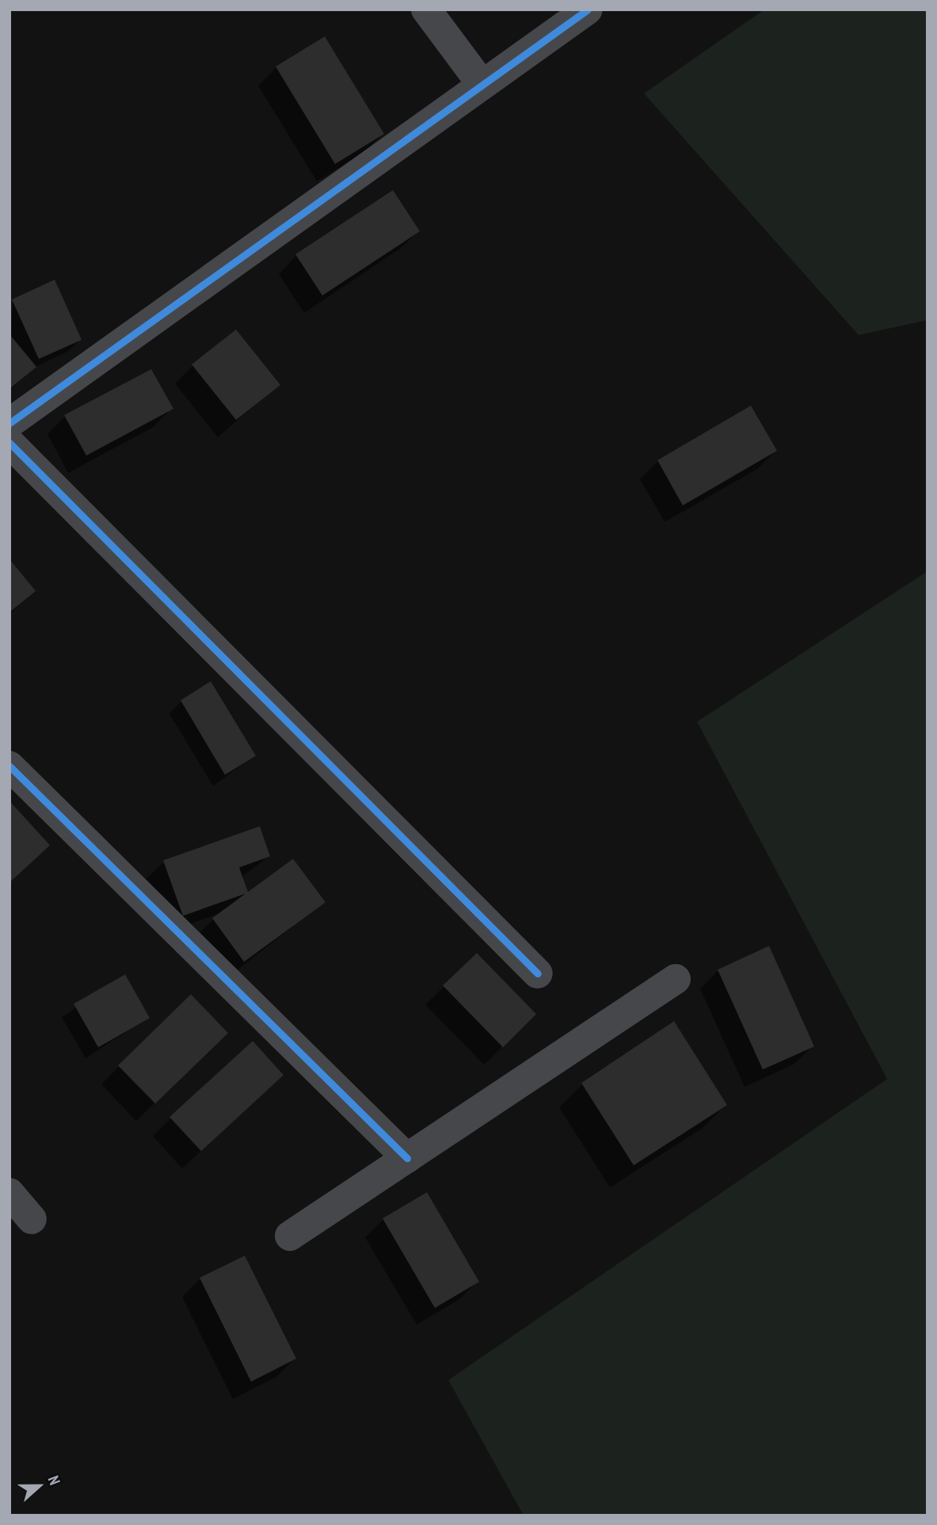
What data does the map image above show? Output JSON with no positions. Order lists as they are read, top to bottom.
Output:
{
  "north": "right"
}
